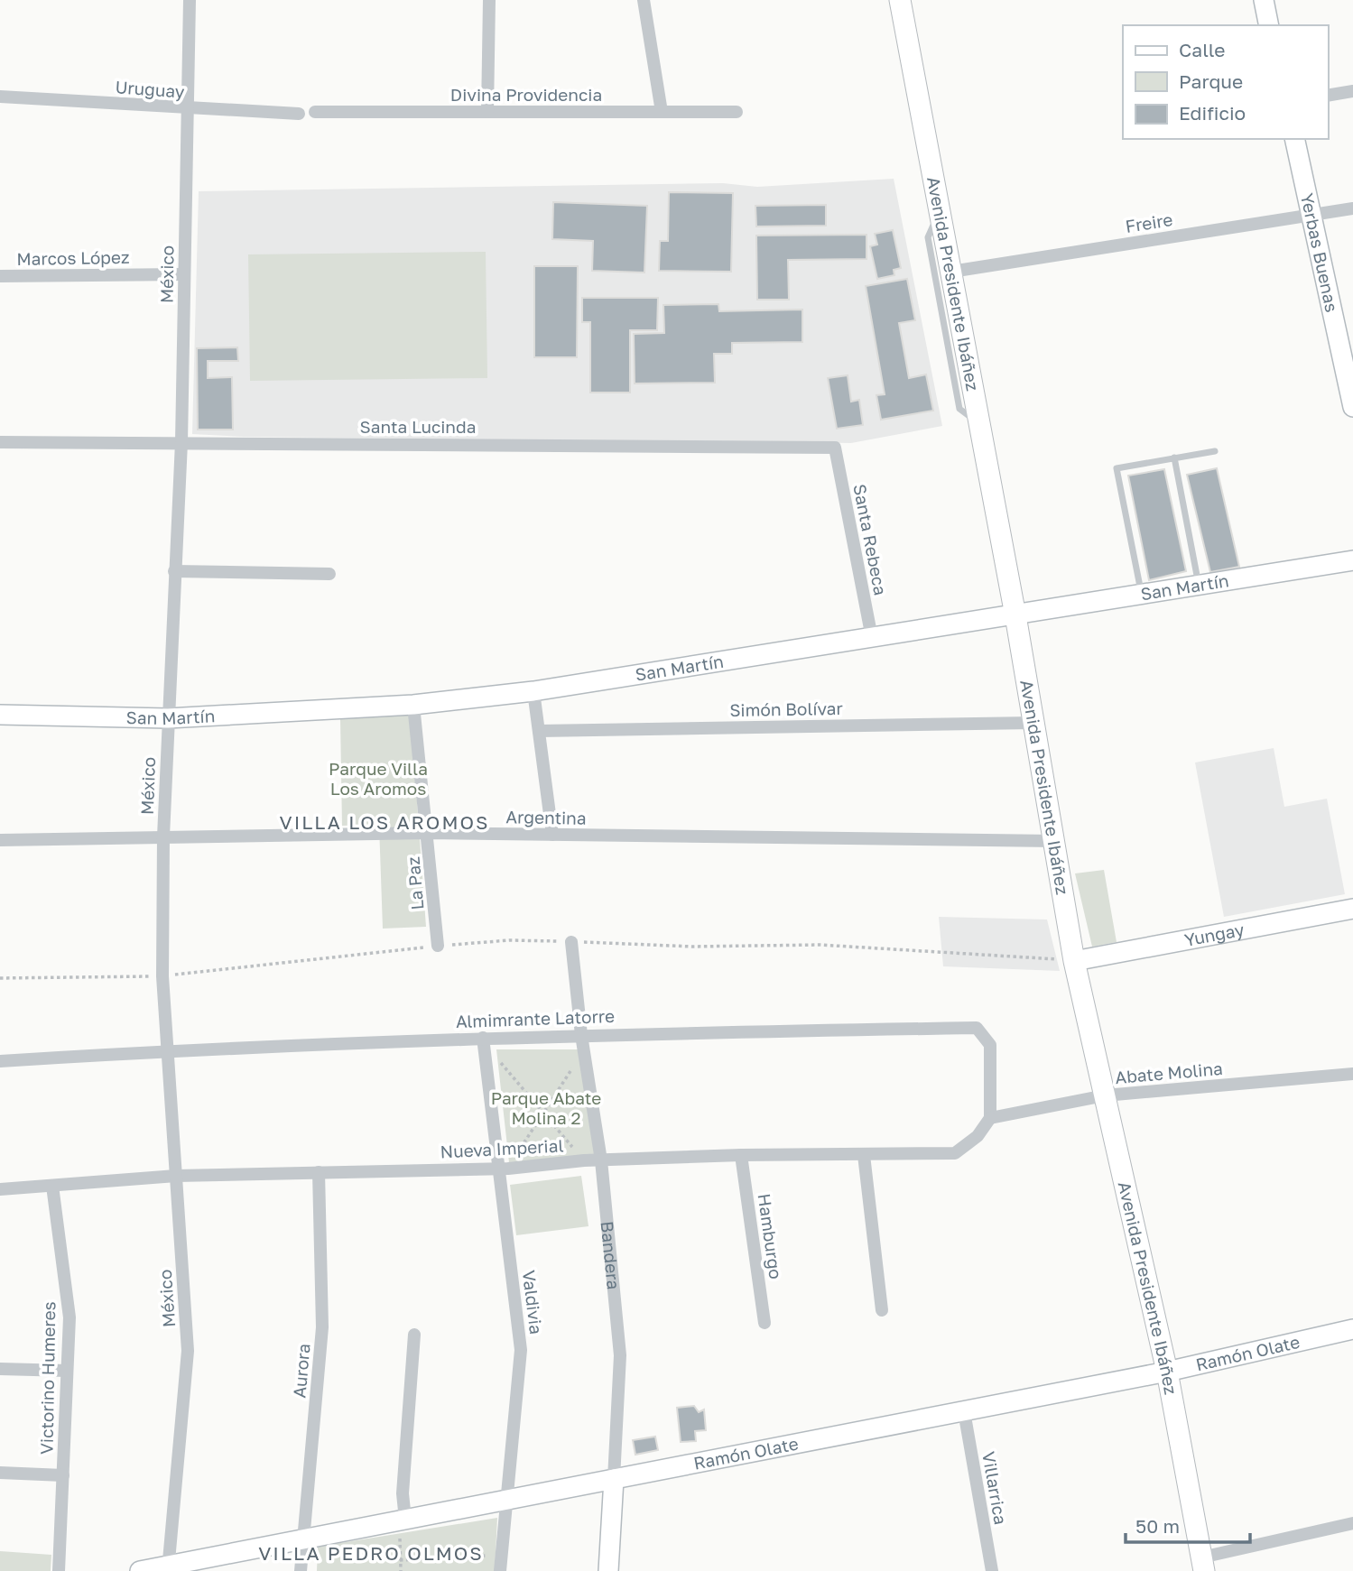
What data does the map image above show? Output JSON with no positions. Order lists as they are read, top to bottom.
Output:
{
  "streets": {
    "main road": ["Avenida Presidente Ibáñez"],
    "street": [
      "Uruguay",
      "Divina Providencia",
      "Freire",
      "Yerbas Buenas",
      "Marcos López",
      "México",
      "Santa Lucinda",
      "Santa Rebeca",
      "San Martín",
      "Simón Bolívar",
      "Argentina",
      "La Paz",
      "Yungay",
      "Almimrante Latorre",
      "Abate Molina",
      "Nueva Imperial",
      "Hamburgo",
      "Bandera",
      "Valdivia",
      "Ramón Olate",
      "Aurora",
      "Victorino Humeres",
      "Villarrica"
    ]
  },
  "crossings": [
    ["Uruguay", "México"],
    ["Freire", "Yerbas Buenas"],
    ["Freire", "Avenida Presidente Ibáñez"],
    ["Marcos López", "México"],
    ["México", "Santa Lucinda"],
    ["México", "San Martín"],
    ["México", "Argentina"],
    ["México", "Almimrante Latorre"],
    ["México", "Nueva Imperial"],
    ["México", "Ramón Olate"],
    ["Avenida Presidente Ibáñez", "San Martín"],
    ["Avenida Presidente Ibáñez", "Simón Bolívar"],
    ["Avenida Presidente Ibáñez", "Argentina"],
    ["Avenida Presidente Ibáñez", "Yungay"],
    ["Avenida Presidente Ibáñez", "Abate Molina"],
    ["Avenida Presidente Ibáñez", "Ramón Olate"],
    ["Santa Lucinda", "Santa Rebeca"],
    ["Santa Rebeca", "San Martín"],
    ["San Martín", "La Paz"],
    ["Argentina", "La Paz"],
    ["Almimrante Latorre", "Abate Molina"],
    ["Almimrante Latorre", "Nueva Imperial"],
    ["Almimrante Latorre", "Bandera"],
    ["Almimrante Latorre", "Valdivia"],
    ["Abate Molina", "Nueva Imperial"],
    ["Nueva Imperial", "Hamburgo"],
    ["Nueva Imperial", "Bandera"],
    ["Nueva Imperial", "Valdivia"],
    ["Nueva Imperial", "Aurora"],
    ["Nueva Imperial", "Victorino Humeres"],
    ["Bandera", "Ramón Olate"],
    ["Valdivia", "Ramón Olate"],
    ["Ramón Olate", "Aurora"],
    ["Ramón Olate", "Villarrica"]
  ],
  "districts": ["VILLA LOS AROMOS", "VILLA PEDRO OLMOS"],
  "parks": ["Parque Villa Los Aromos", "Parque Abate Molina 2"],
  "legend": ["Calle", "Parque", "Edificio"],
  "scale_bar": "50 m"
}
